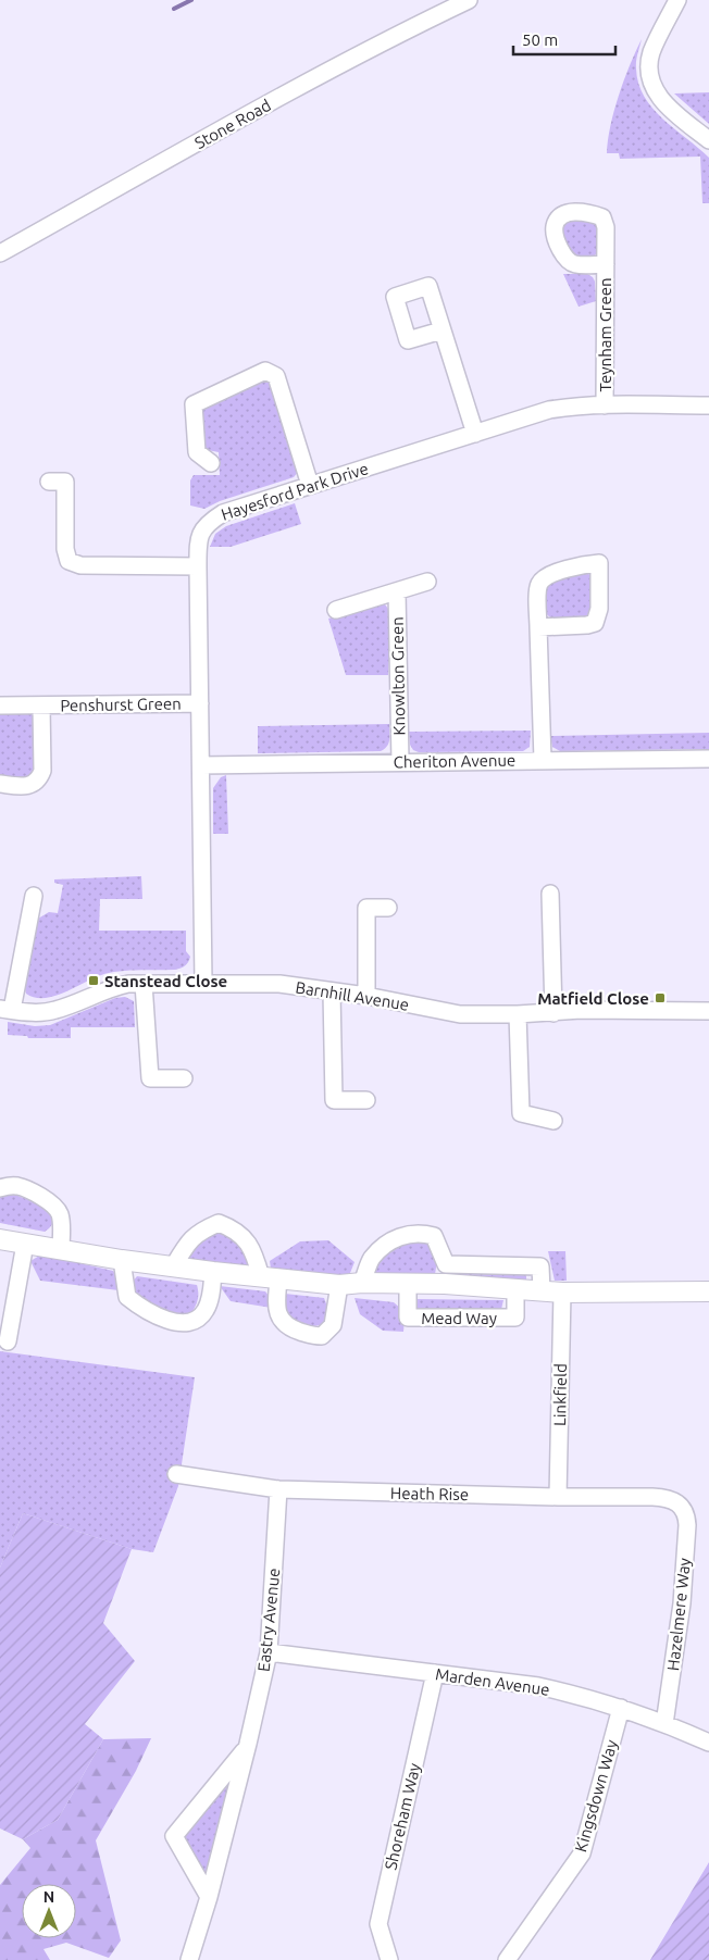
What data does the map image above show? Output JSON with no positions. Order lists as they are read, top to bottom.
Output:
{
  "streets": {
    "street": [
      "Stone Road",
      "Teynham Green",
      "Hayesford Park Drive",
      "Knowlton Green",
      "Penshurst Green",
      "Cheriton Avenue",
      "Barnhill Avenue",
      "Mead Way",
      "Linkfield",
      "Heath Rise",
      "Hazelmere Way",
      "Eastry Avenue",
      "Marden Avenue",
      "Kingsdown Way",
      "Shoreham Way"
    ]
  },
  "crossings": [
    ["Teynham Green", "Hayesford Park Drive"],
    ["Hayesford Park Drive", "Penshurst Green"],
    ["Hayesford Park Drive", "Cheriton Avenue"],
    ["Hayesford Park Drive", "Barnhill Avenue"],
    ["Knowlton Green", "Cheriton Avenue"],
    ["Mead Way", "Linkfield"],
    ["Linkfield", "Heath Rise"],
    ["Heath Rise", "Hazelmere Way"],
    ["Heath Rise", "Eastry Avenue"],
    ["Hazelmere Way", "Marden Avenue"],
    ["Eastry Avenue", "Marden Avenue"],
    ["Marden Avenue", "Kingsdown Way"],
    ["Marden Avenue", "Shoreham Way"]
  ],
  "places": {
    "transit": ["Stanstead Close", "Matfield Close"]
  },
  "scale_bar": "50 m",
  "north": "top"
}
